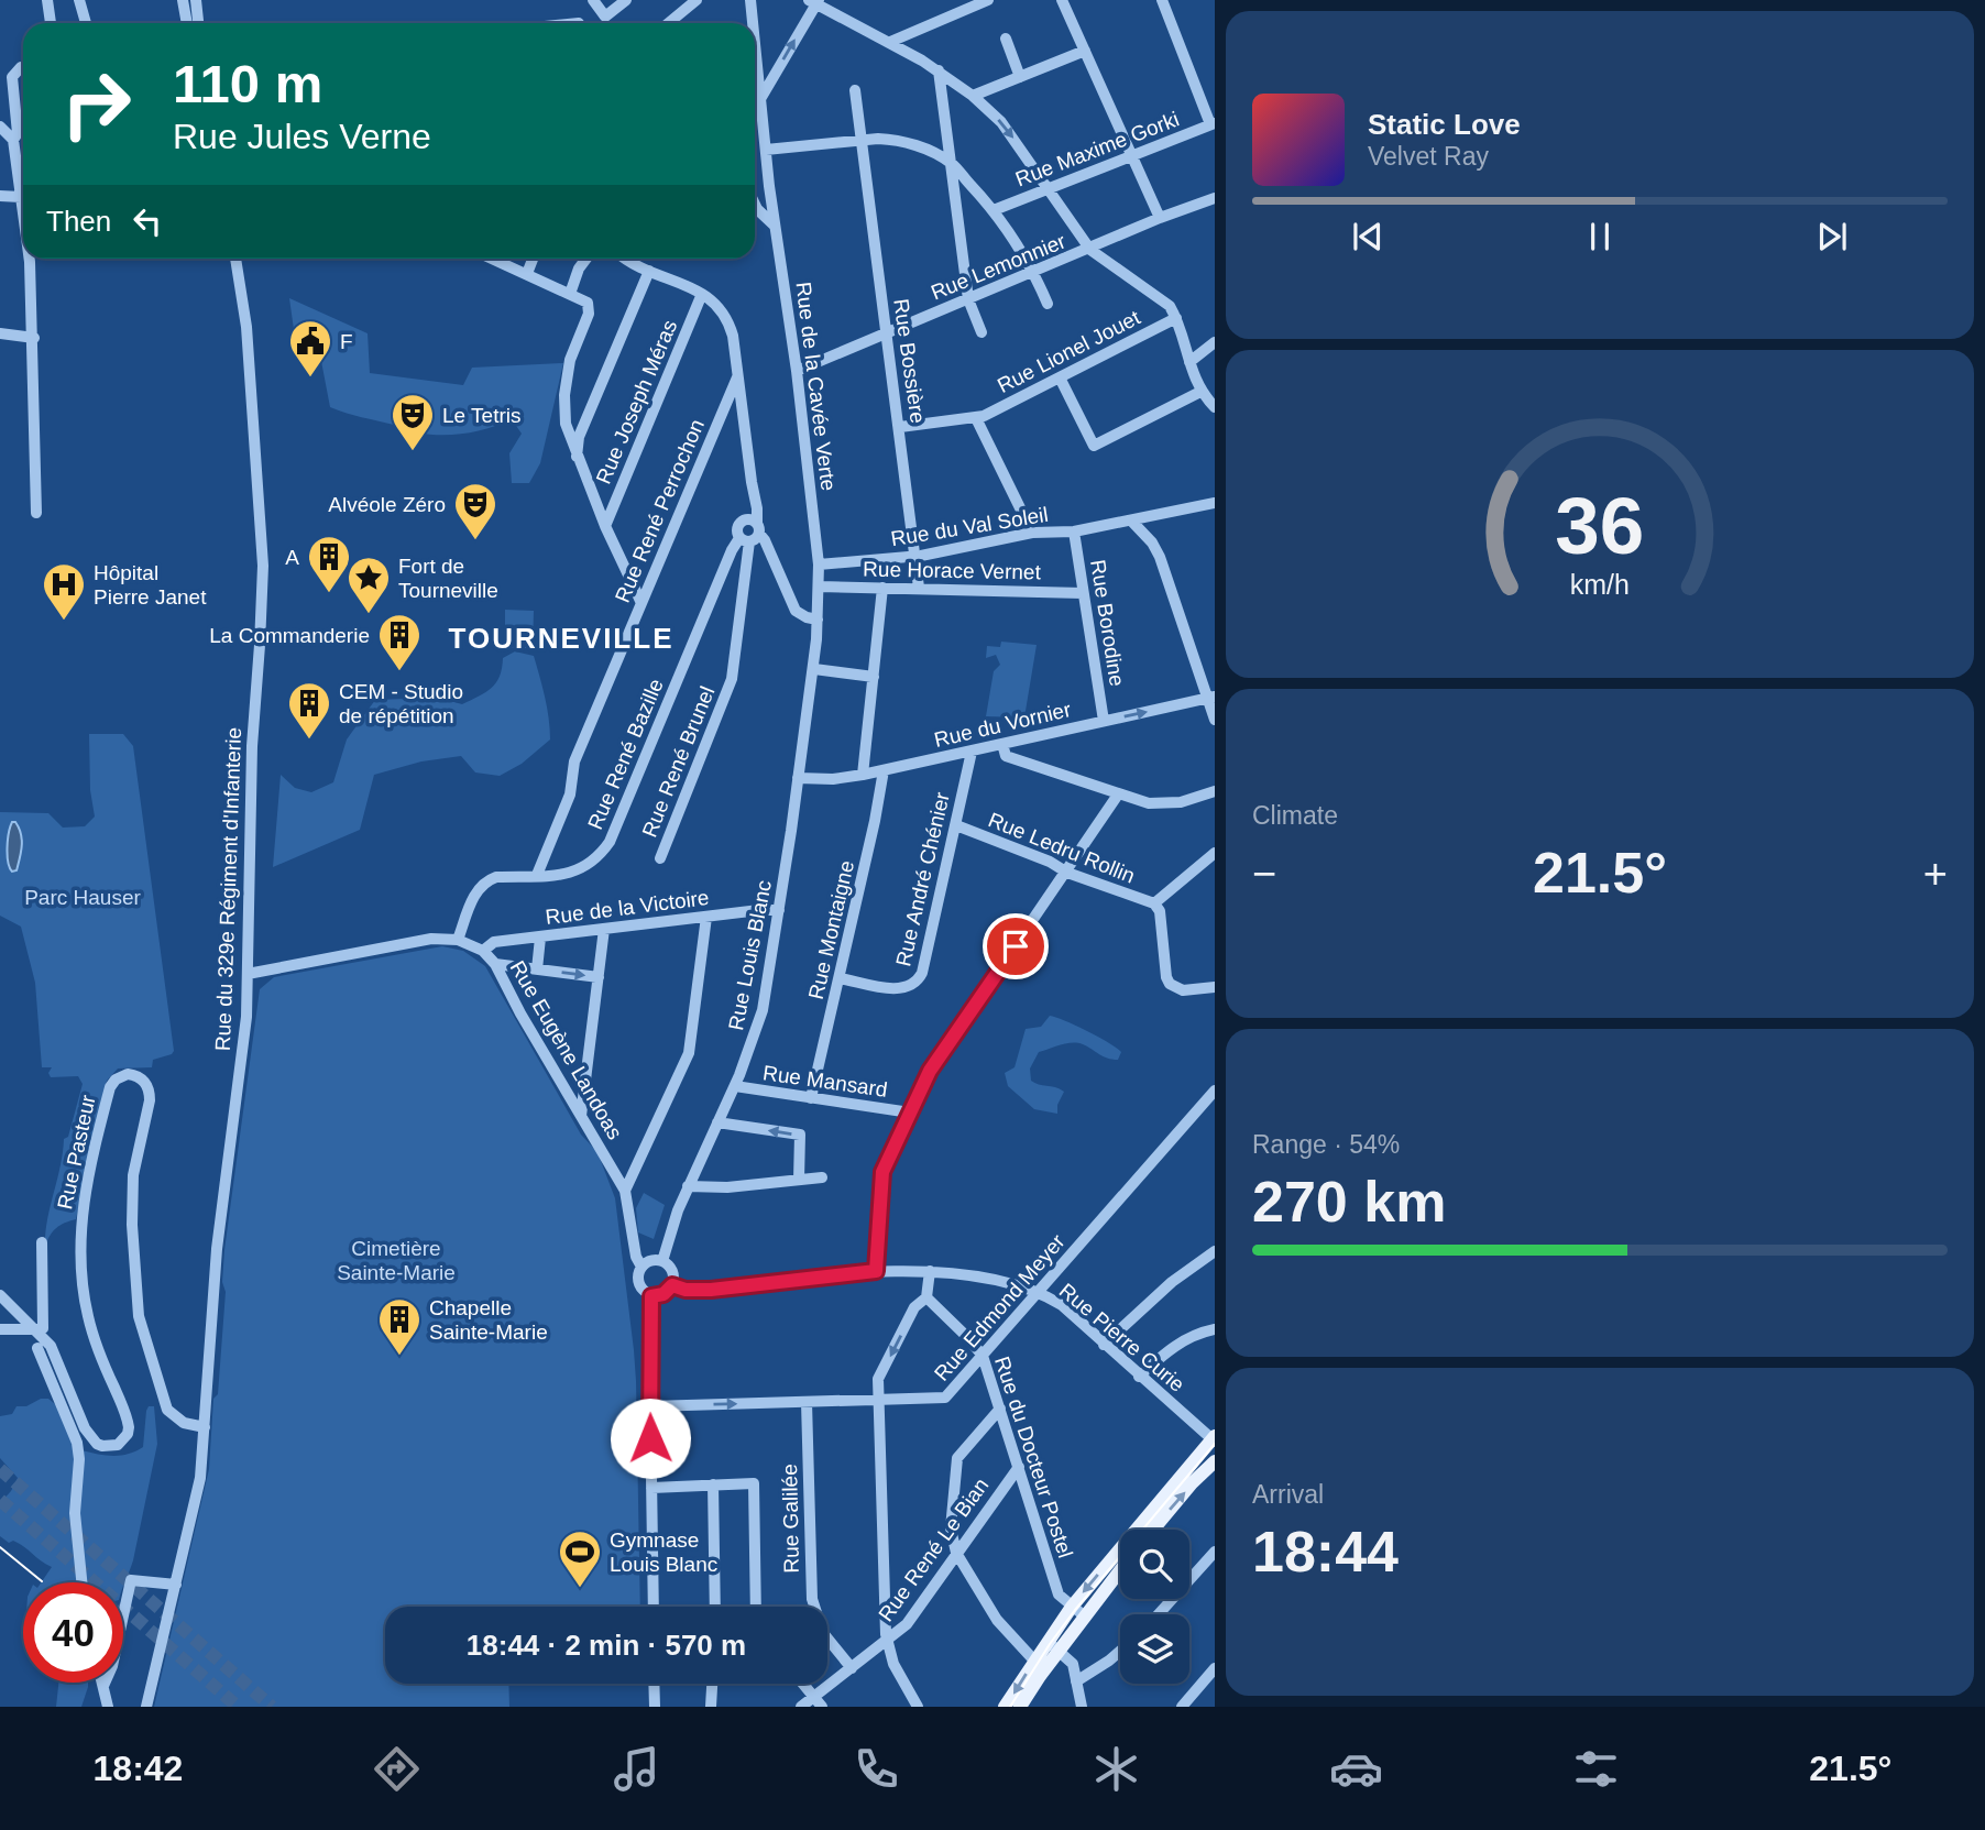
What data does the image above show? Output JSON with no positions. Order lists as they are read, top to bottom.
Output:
{
  "streets": {
    "street": [
      "Rue Maxime Gorki",
      "Rue Lemonnier",
      "Rue Lionel Jouet",
      "Rue Bossière",
      "Rue de la Cavée Verte",
      "Rue Joseph Méras",
      "Rue René Perrochon",
      "Rue du Val Soleil",
      "Rue Horace Vernet",
      "Rue Borodine",
      "Rue du Vornier",
      "Rue René Bazille",
      "Rue René Brunel",
      "Rue Ledru Rollin",
      "Rue André Chénier",
      "Rue du 329e Régiment d'Infanterie",
      "Rue de la Victoire",
      "Rue Montaigne",
      "Rue Louis Blanc",
      "Rue Eugène Landoas",
      "Rue Mansard",
      "Rue Pasteur",
      "Rue Edmond Meyer",
      "Rue Pierre Curie",
      "Rue du Docteur Postel",
      "Rue Galilée",
      "Rue René Le Bian"
    ]
  },
  "crossings": [
    ["Rue Lemonnier", "Rue Bossière"],
    ["Rue Lemonnier", "Rue de la Cavée Verte"],
    ["Rue Lionel Jouet", "Rue Bossière"],
    ["Rue Bossière", "Rue du Val Soleil"],
    ["Rue Bossière", "Rue Horace Vernet"],
    ["Rue de la Cavée Verte", "Rue du Val Soleil"],
    ["Rue de la Cavée Verte", "Rue Horace Vernet"],
    ["Rue de la Cavée Verte", "Rue du Vornier"],
    ["Rue de la Cavée Verte", "Rue Louis Blanc"],
    ["Rue René Perrochon", "Rue René Bazille"],
    ["Rue du Val Soleil", "Rue Borodine"],
    ["Rue Horace Vernet", "Rue Borodine"],
    ["Rue Borodine", "Rue du Vornier"],
    ["Rue du Vornier", "Rue André Chénier"],
    ["Rue du Vornier", "Rue Montaigne"],
    ["Rue du Vornier", "Rue Louis Blanc"],
    ["Rue René Bazille", "Rue René Brunel"],
    ["Rue René Bazille", "Rue Eugène Landoas"],
    ["Rue Ledru Rollin", "Rue André Chénier"],
    ["Rue André Chénier", "Rue Montaigne"],
    ["Rue du 329e Régiment d'Infanterie", "Rue Eugène Landoas"],
    ["Rue du 329e Régiment d'Infanterie", "Rue Pasteur"],
    ["Rue de la Victoire", "Rue Louis Blanc"],
    ["Rue de la Victoire", "Rue Eugène Landoas"],
    ["Rue Montaigne", "Rue Mansard"],
    ["Rue Louis Blanc", "Rue Eugène Landoas"],
    ["Rue Louis Blanc", "Rue Mansard"],
    ["Rue Louis Blanc", "Rue Pierre Curie"],
    ["Rue Eugène Landoas", "Rue Pierre Curie"],
    ["Rue Edmond Meyer", "Rue Pierre Curie"],
    ["Rue Edmond Meyer", "Rue du Docteur Postel"],
    ["Rue Edmond Meyer", "Rue Galilée"],
    ["Rue du Docteur Postel", "Rue René Le Bian"],
    ["Rue Galilée", "Rue René Le Bian"]
  ],
  "districts": ["TOURNEVILLE"],
  "parks": ["Parc Hauser", "Cimetière Sainte-Marie"],
  "places": {
    "public building": ["F"],
    "theatre": ["Le Tetris", "Alvéole Zéro"],
    "building": [
      "A",
      "La Commanderie",
      "CEM - Studio de répétition",
      "Chapelle Sainte-Marie"
    ],
    "place": ["Fort de Tourneville"],
    "hospital": ["Hôpital Pierre Janet"],
    "sports": ["Gymnase Louis Blanc"]
  },
  "page": {
    "turn": ["110 m", "Rue Jules Verne"],
    "song": ["Static Love", "Velvet Ray"],
    "then": "Then",
    "tile": [
      "Climate",
      ["Range · 54%", "270 km"],
      ["Arrival", "18:44"]
    ],
    "heat": ["−", "21.5°", "+"],
    "limit": "40",
    "trip": "18:44 · 2 min · 570 m",
    "tabs": ["18:42", "21.5°"],
    "gauge": ["36", "km/h"]
  }
}
